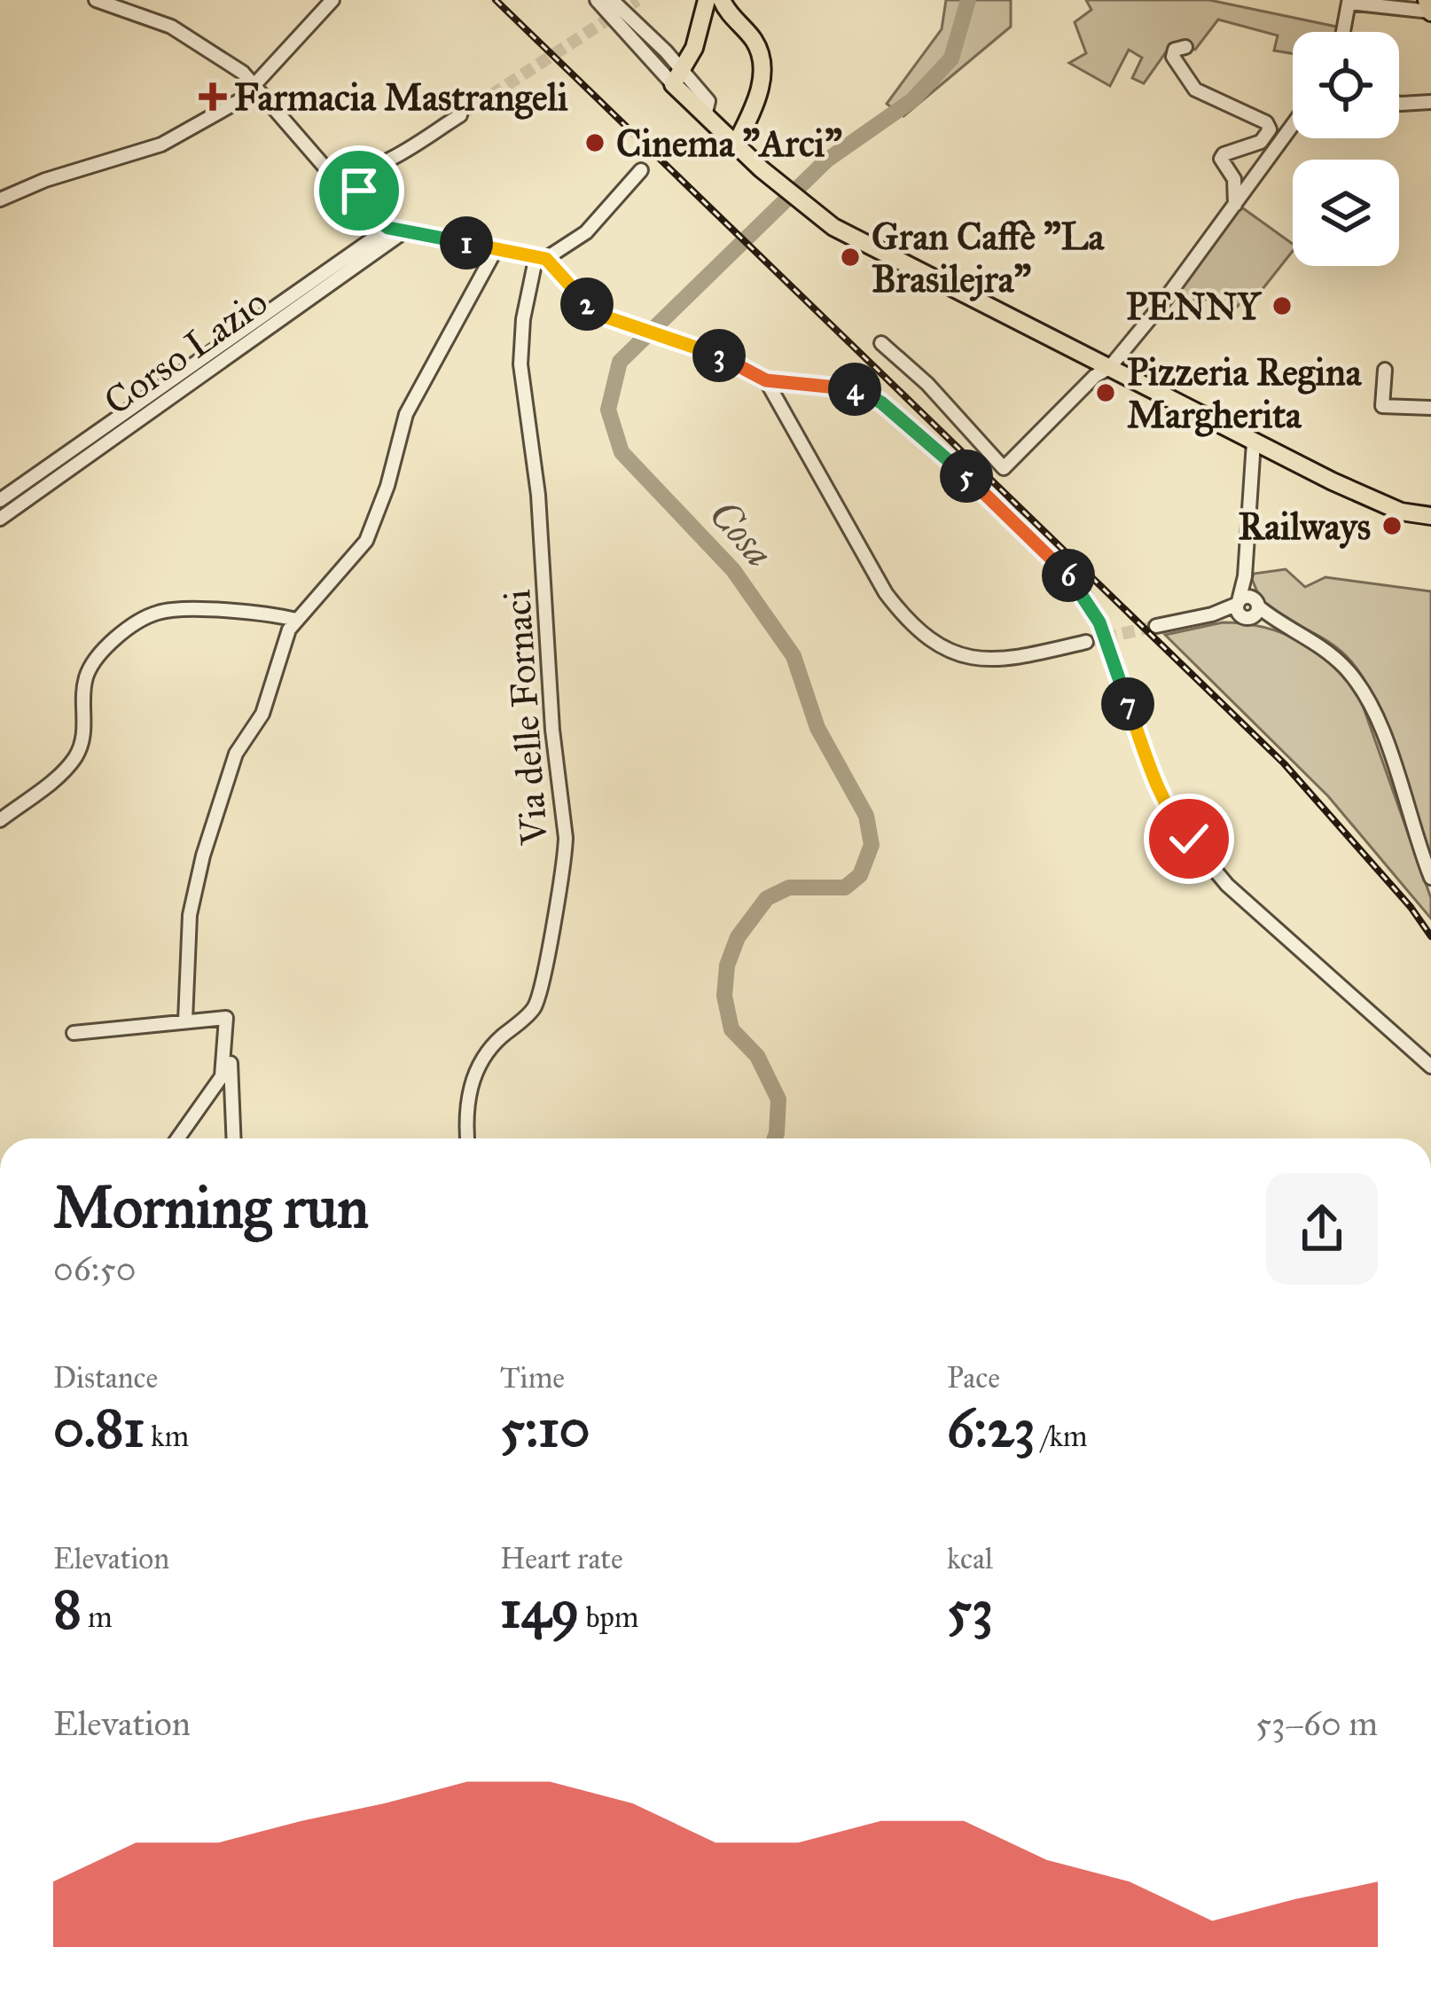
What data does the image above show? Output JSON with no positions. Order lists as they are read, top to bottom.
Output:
{
  "streets": {
    "street": ["Corso Lazio", "Via delle Fornaci"]
  },
  "water": ["Cosa"],
  "places": {
    "health": ["Farmacia Mastrangeli"],
    "other": [
      "Cinema \"Arci\"",
      "Gran Caffè \"La Brasilejra\"",
      "PENNY",
      "Pizzeria Regina Margherita",
      "Railways"
    ]
  },
  "page": {
    "pins": [
      "1",
      "2",
      "3",
      "4",
      "5",
      "6",
      "7"
    ],
    "heading": ["Morning run", "06:50"],
    "stats": [
      ["Distance", "0.81 km"],
      ["Time", "5:10"],
      ["Pace", "6:23 /km"],
      ["Elevation", "8 m"],
      ["Heart rate", "149 bpm"],
      ["kcal", "53"]
    ],
    "chart": ["Elevation", "53–60 m"]
  }
}
